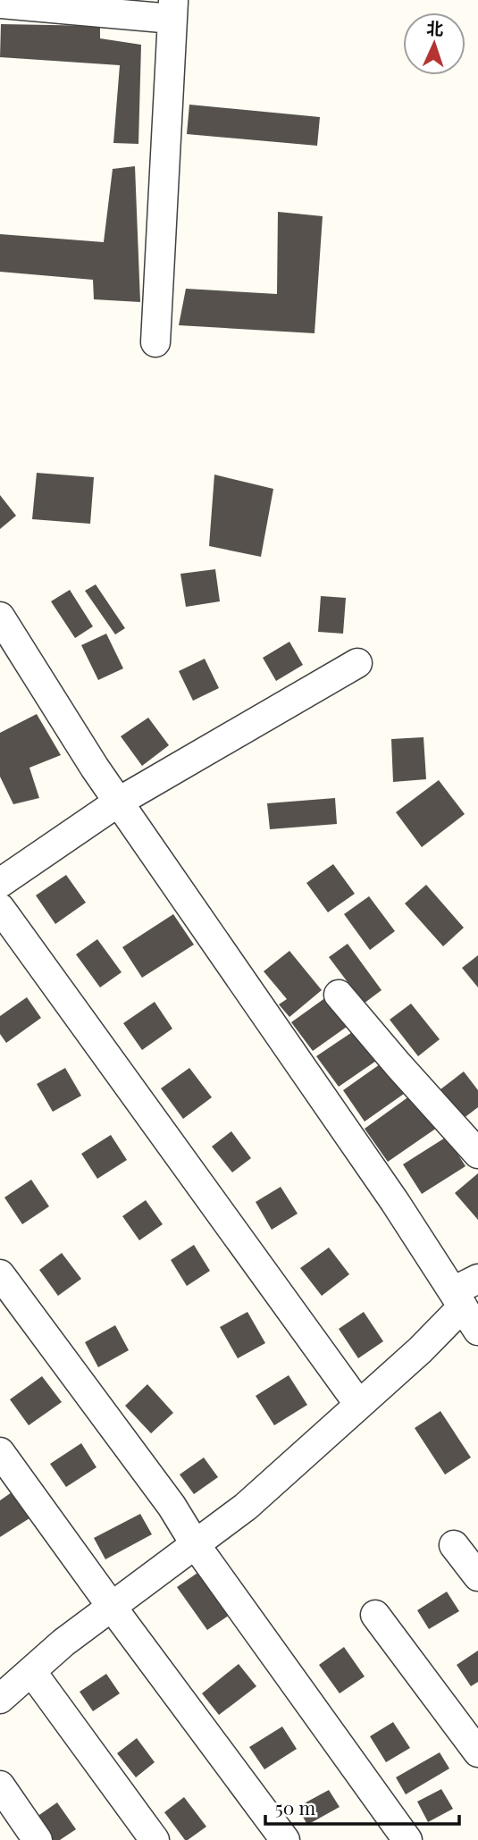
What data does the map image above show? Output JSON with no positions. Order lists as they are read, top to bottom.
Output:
{
  "scale_bar": "50 m",
  "north": "top"
}
